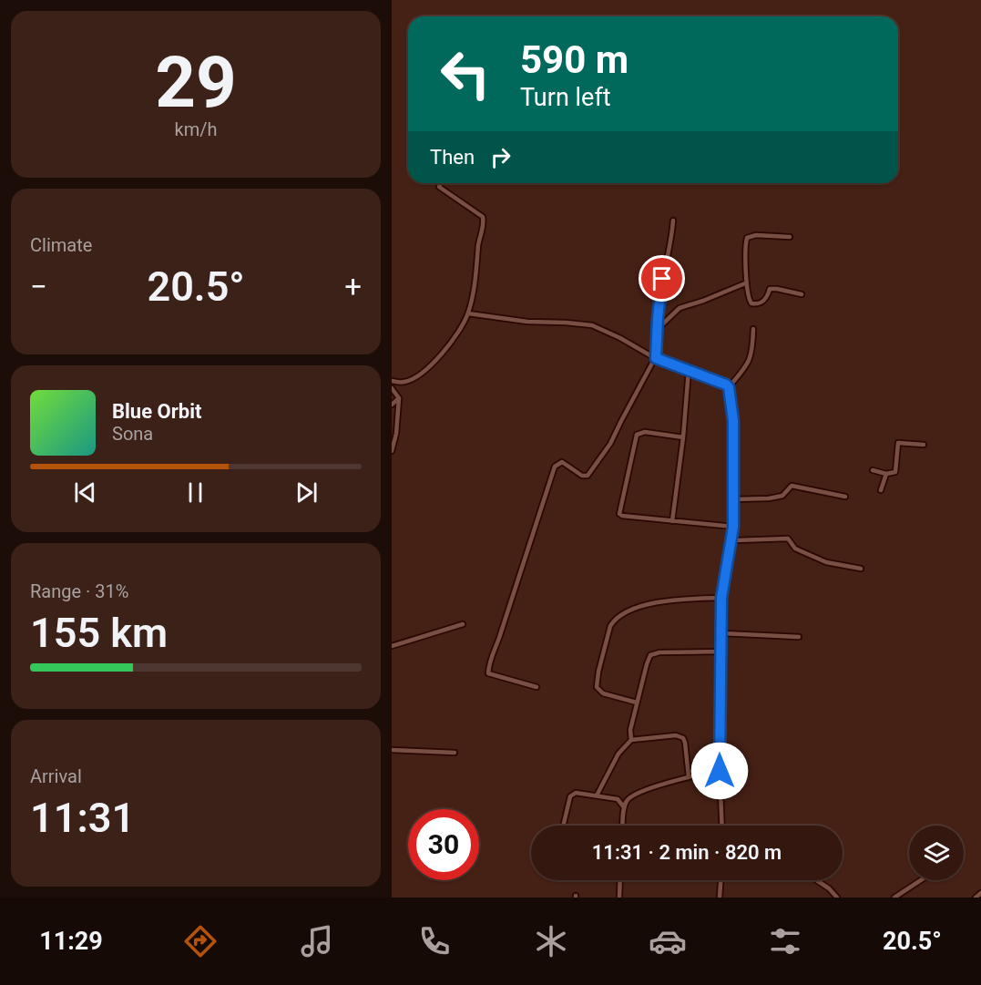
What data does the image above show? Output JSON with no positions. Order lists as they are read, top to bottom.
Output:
{
  "page": {
    "tile": [
      ["29", "km/h"],
      "Climate",
      ["Range · 31%", "155 km"],
      ["Arrival", "11:31"]
    ],
    "turn": ["590 m", "Turn left"],
    "then": "Then",
    "heat": ["−", "20.5°", "+"],
    "song": ["Blue Orbit", "Sona"],
    "limit": "30",
    "trip": "11:31 · 2 min · 820 m",
    "tabs": ["11:29", "20.5°"]
  }
}
